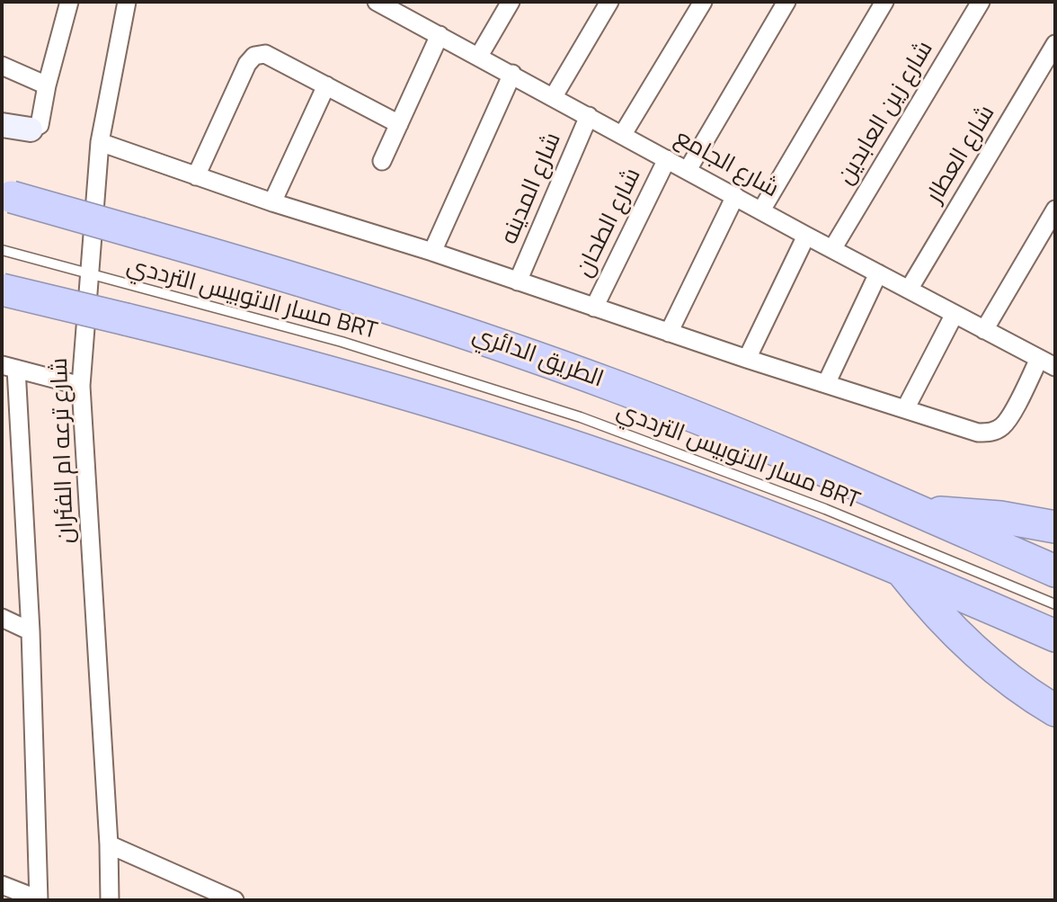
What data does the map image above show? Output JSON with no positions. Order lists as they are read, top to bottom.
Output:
{
  "streets": {
    "highway": ["الطريق الدائري"],
    "street": [
      "شارع زين العابدين",
      "شارع العطار",
      "شارع الجامع",
      "شارع المدينه",
      "شارع الطحان",
      "شارع ترعه ام الفئران"
    ],
    "lane": ["مسار الاتوبيس الترددي BRT"]
  },
  "crossings": [
    ["شارع زين العابدين", "شارع الجامع"],
    ["شارع العطار", "شارع الجامع"],
    ["شارع الجامع", "شارع المدينه"],
    ["شارع الجامع", "شارع الطحان"]
  ]
}
